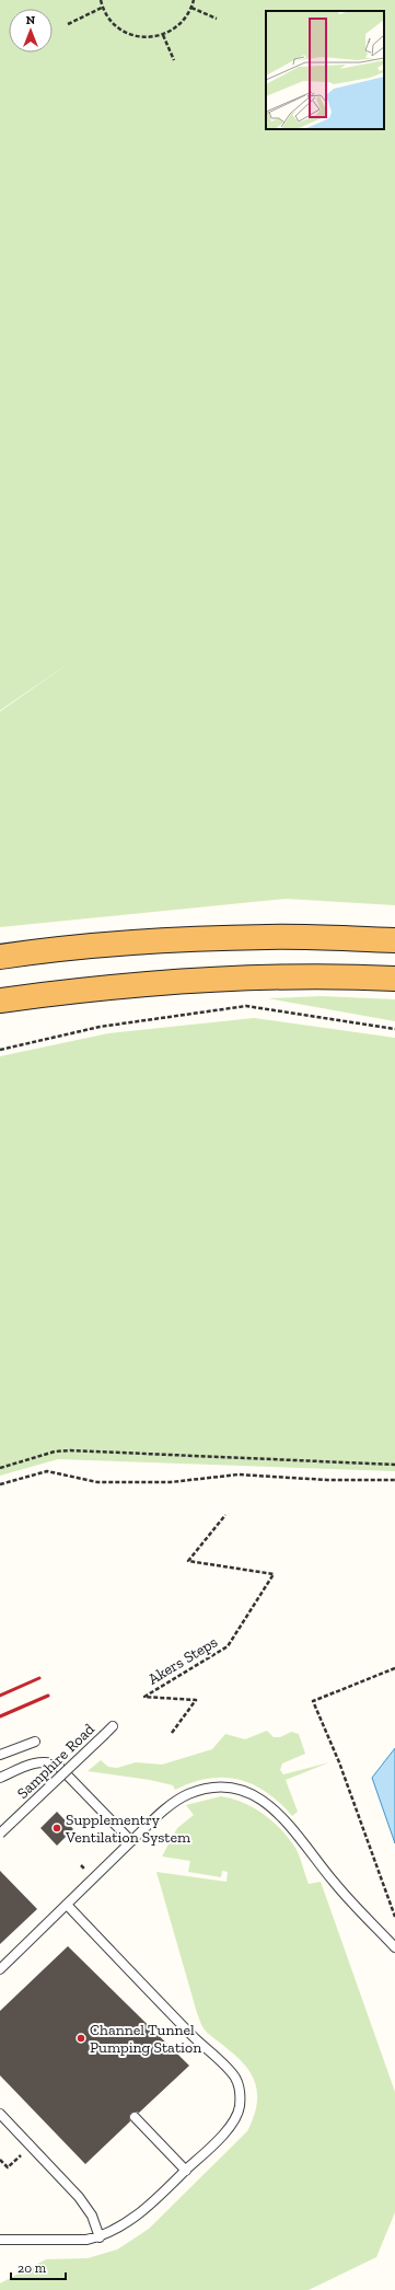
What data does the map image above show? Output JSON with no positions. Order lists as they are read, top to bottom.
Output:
{
  "streets": {
    "lane": ["Samphire Road"],
    "path": ["Akers Steps"]
  },
  "places": ["Supplementry Ventilation System", "Channel Tunnel Pumping Station"],
  "scale_bar": "20 m",
  "north": "top"
}
